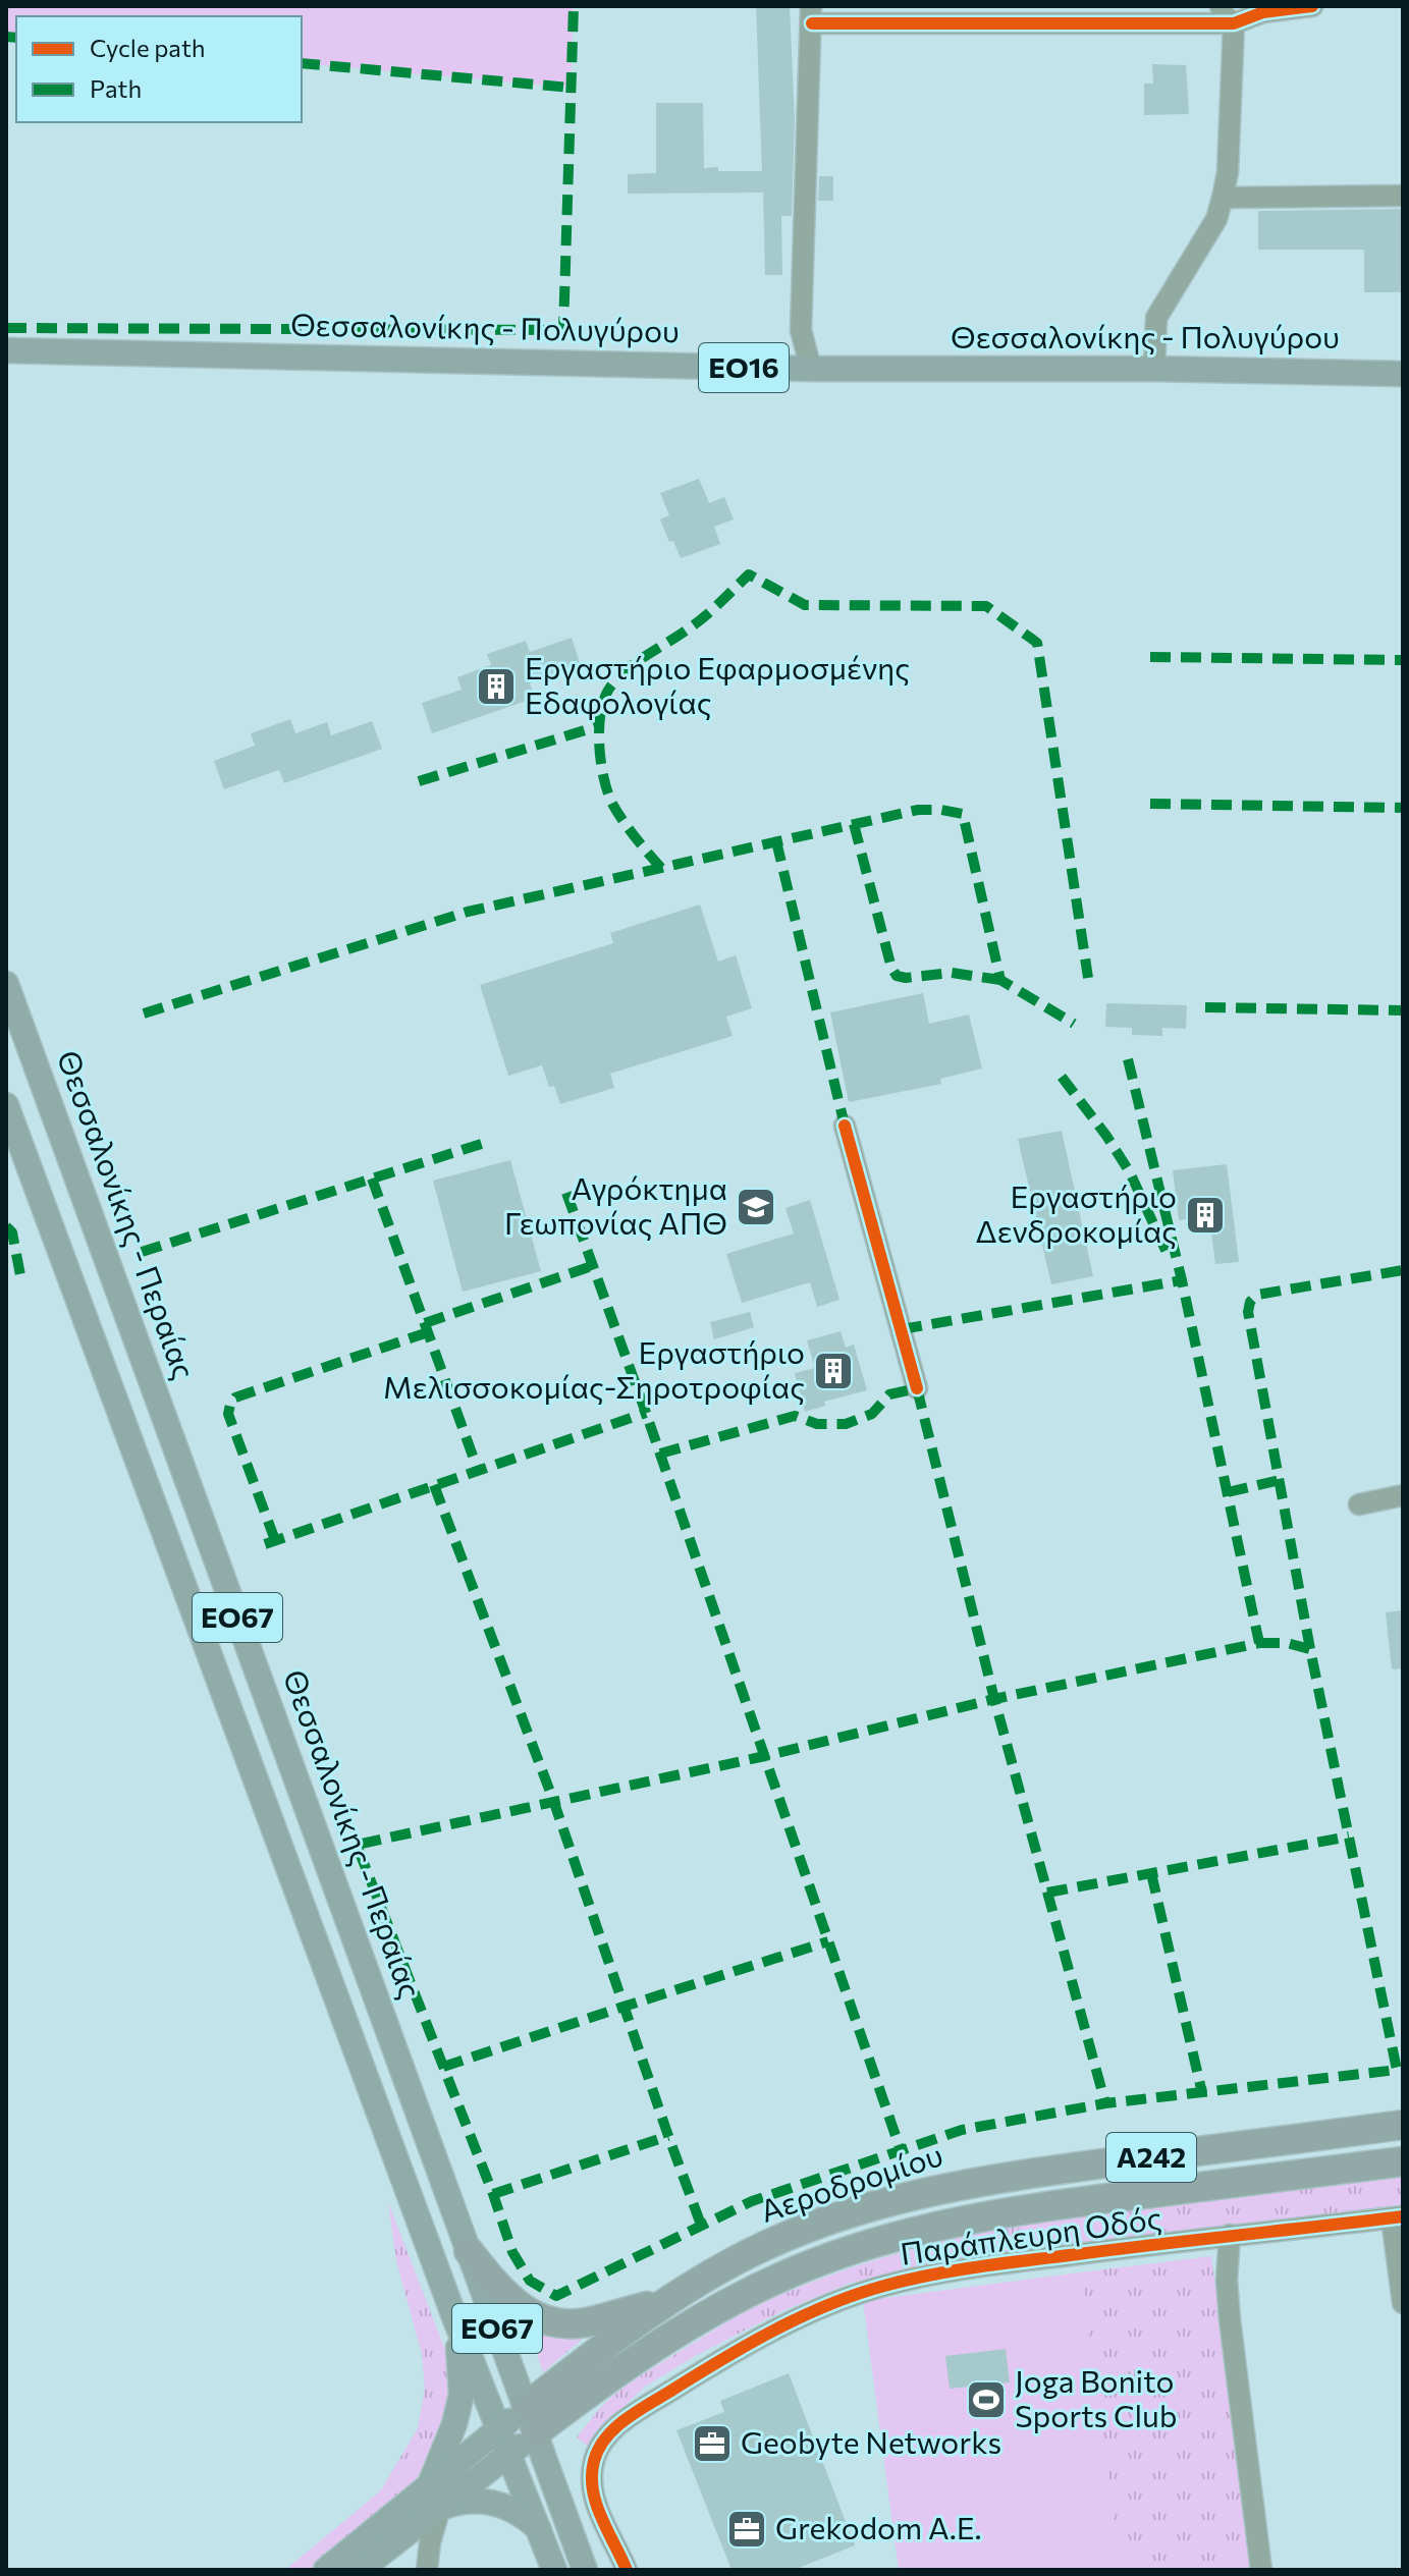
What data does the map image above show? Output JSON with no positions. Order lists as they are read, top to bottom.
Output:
{
  "streets": {
    "highway": ["Α242", "Αεροδρομίου"],
    "main road": [
      "Θεσσαλονίκης - Πολυγύρου",
      "ΕΟ16",
      "Θεσσαλονίκης - Περαίας",
      "ΕΟ67"
    ],
    "street": ["Παράπλευρη Οδός"]
  },
  "crossings": [
    ["Θεσσαλονίκης - Περαίας", "Αεροδρομίου"],
    ["ΕΟ67", "Αεροδρομίου"]
  ],
  "places": {
    "building": ["Εργαστήριο Εφαρμοσμένης Εδαφολογίας", "Εργαστήριο Δενδροκομίας", "Εργαστήριο Μελισσοκομίας-Σηροτροφίας"],
    "school or university": ["Αγρόκτημα Γεωπονίας ΑΠΘ"],
    "sports": ["Joga Bonito Sports Club"],
    "office": ["Geobyte Networks", "Grekodom Α.Ε."]
  },
  "legend": ["Cycle path", "Path"]
}
